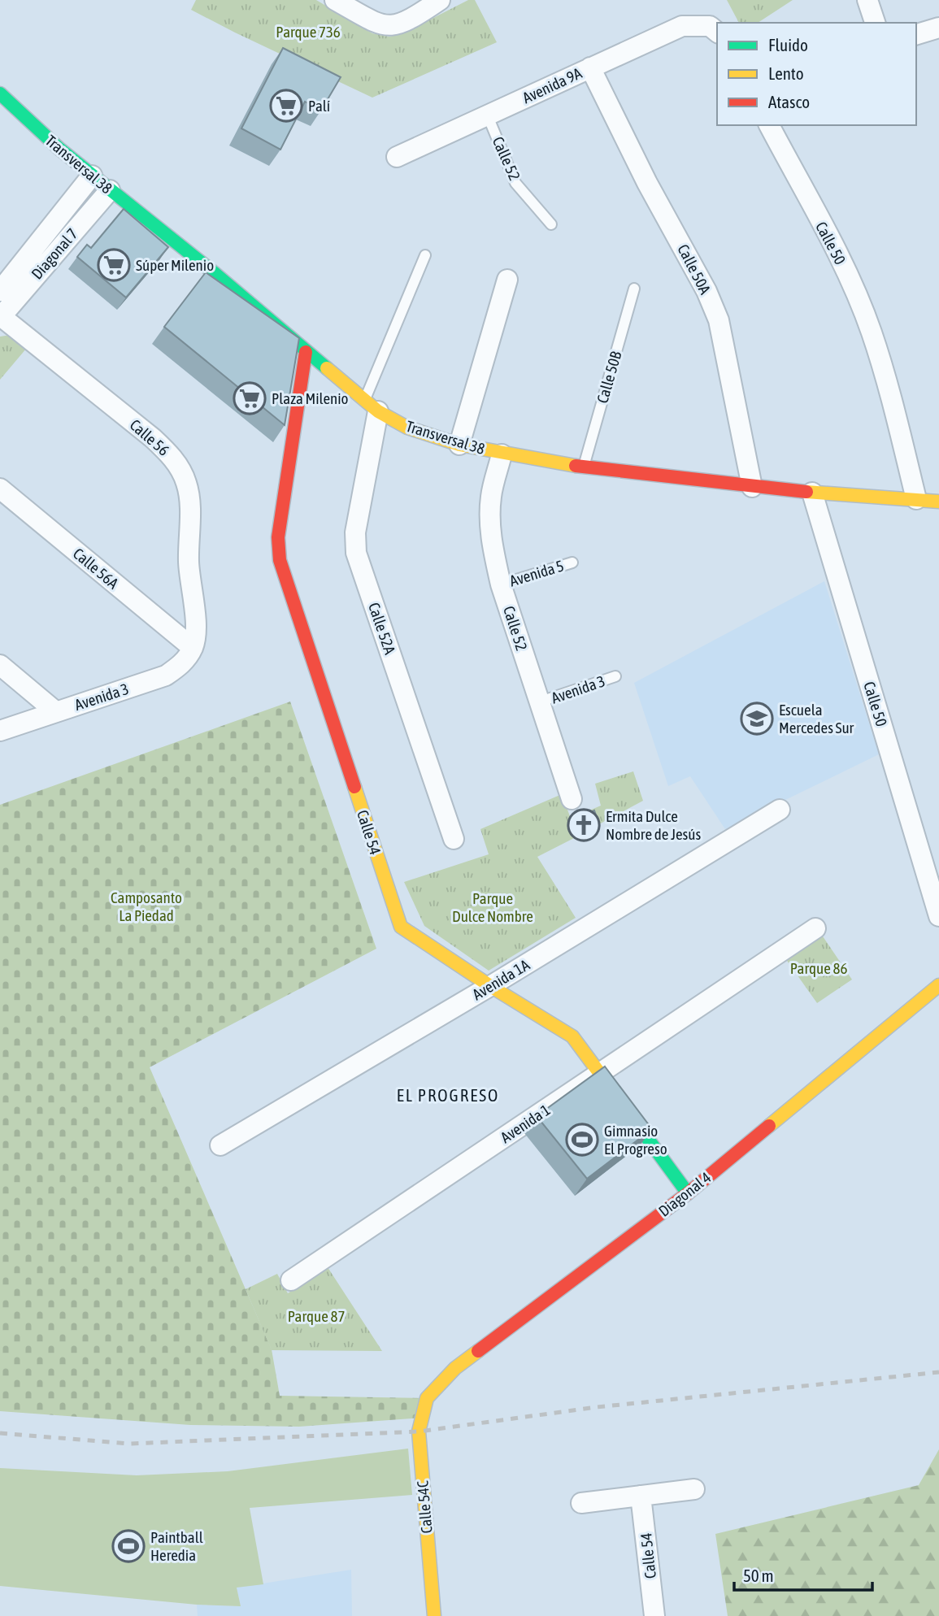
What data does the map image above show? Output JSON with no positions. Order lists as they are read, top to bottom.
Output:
{
  "streets": {
    "street": [
      "Avenida 9A",
      "Calle 52",
      "Transversal 38",
      "Calle 50",
      "Diagonal 7",
      "Calle 50A",
      "Calle 56",
      "Calle 56A",
      "Calle 52A",
      "Avenida 3",
      "Calle 54",
      "Avenida 1A",
      "Avenida 1",
      "Diagonal 4",
      "Calle 54C"
    ],
    "lane": ["Calle 50B", "Avenida 5"]
  },
  "crossings": [
    ["Avenida 9A", "Calle 52"],
    ["Avenida 9A", "Calle 50A"],
    ["Calle 52", "Transversal 38"],
    ["Calle 52", "Avenida 5"],
    ["Calle 52", "Avenida 3"],
    ["Transversal 38", "Calle 50"],
    ["Transversal 38", "Diagonal 7"],
    ["Transversal 38", "Calle 50A"],
    ["Transversal 38", "Calle 50B"],
    ["Transversal 38", "Calle 52A"],
    ["Transversal 38", "Calle 54"],
    ["Diagonal 7", "Calle 56"],
    ["Calle 56", "Calle 56A"],
    ["Calle 56", "Avenida 3"],
    ["Calle 56A", "Avenida 3"],
    ["Calle 54", "Avenida 1A"],
    ["Calle 54", "Avenida 1"],
    ["Calle 54", "Diagonal 4"],
    ["Diagonal 4", "Calle 54C"]
  ],
  "districts": ["EL PROGRESO"],
  "parks": [
    "Parque 736",
    "Camposanto La Piedad",
    "Parque Dulce Nombre",
    "Parque 86",
    "Parque 87"
  ],
  "places": {
    "supermarket": ["Palí", "Súper Milenio", "Plaza Milenio"],
    "school or university": ["Escuela Mercedes Sur"],
    "church": ["Ermita Dulce Nombre de Jesús"],
    "sports": ["Gimnasio El Progreso", "Paintball Heredia"]
  },
  "legend": ["Fluido", "Lento", "Atasco"],
  "scale_bar": "50 m"
}
